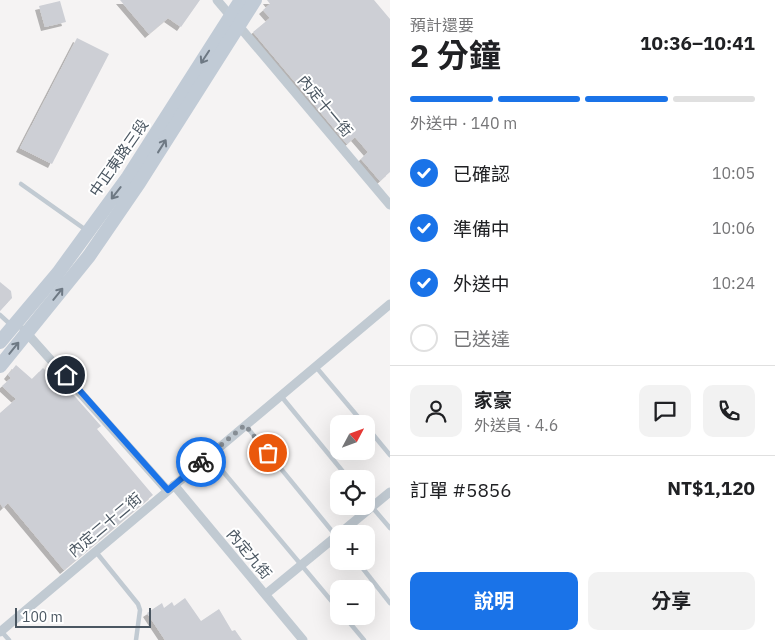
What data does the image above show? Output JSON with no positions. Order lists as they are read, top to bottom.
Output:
{
  "streets": {
    "main road": ["中正東路三段"],
    "street": ["內定十一街", "內定二十二街", "內定九街"]
  },
  "crossings": [
    ["內定十一街", "中正東路三段"],
    ["中正東路三段", "內定九街"],
    ["內定二十二街", "內定九街"]
  ],
  "scale_bar": "100 m",
  "north": "top right",
  "page": {
    "heading": ["2 分鐘", "預計還要", "10:36–10:41"],
    "panel": [
      "家豪",
      "外送員 · 4.6",
      "訂單 #5856",
      "NT$1,120"
    ],
    "bar": "外送中 · 140 m",
    "list": [
      ["已確認", "10:05"],
      ["準備中", "10:06"],
      ["外送中", "10:24"],
      "已送達"
    ],
    "map_buttons": ["+", "−"],
    "buttons": ["說明", "分享"],
    "scale": "100 m"
  }
}
